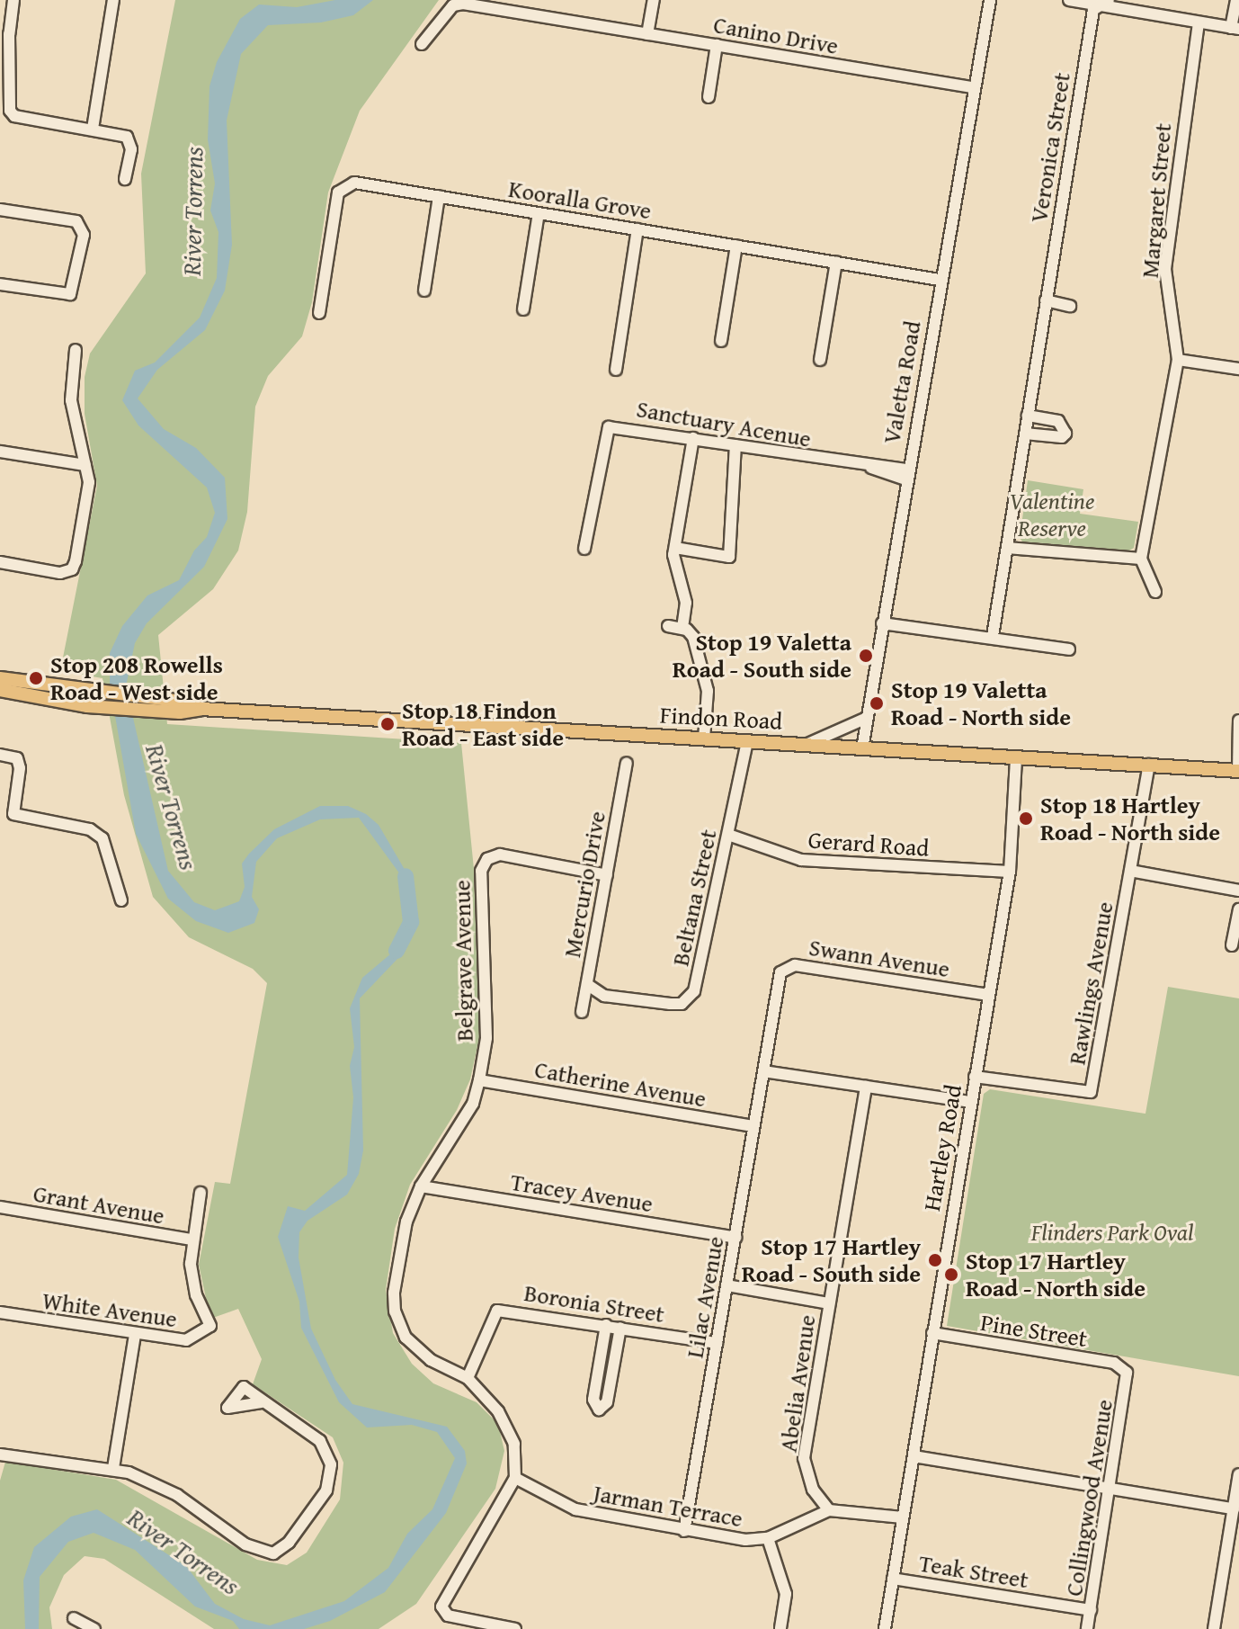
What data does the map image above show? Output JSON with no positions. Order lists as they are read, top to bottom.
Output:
{
  "streets": {
    "main road": ["Findon Road"],
    "street": [
      "Canino Drive",
      "Veronica Street",
      "Kooralla Grove",
      "Margaret Street",
      "Valetta Road",
      "Sanctuary Acenue",
      "Gerard Road",
      "Mercurio Drive",
      "Beltana Street",
      "Swann Avenue",
      "Belgrave Avenue",
      "Rawlings Avenue",
      "Catherine Avenue",
      "Hartley Road",
      "Tracey Avenue",
      "Grant Avenue",
      "Lilac Avenue",
      "Boronia Street",
      "White Avenue",
      "Pine Street",
      "Abelia Avenue",
      "Collingwood Avenue",
      "Jarman Terrace",
      "Teak Street"
    ]
  },
  "crossings": [
    ["Canino Drive", "Valetta Road"],
    ["Kooralla Grove", "Valetta Road"],
    ["Valetta Road", "Sanctuary Acenue"],
    ["Valetta Road", "Findon Road"],
    ["Findon Road", "Beltana Street"],
    ["Findon Road", "Rawlings Avenue"],
    ["Findon Road", "Hartley Road"],
    ["Gerard Road", "Beltana Street"],
    ["Gerard Road", "Hartley Road"],
    ["Mercurio Drive", "Beltana Street"],
    ["Mercurio Drive", "Belgrave Avenue"],
    ["Swann Avenue", "Hartley Road"],
    ["Swann Avenue", "Lilac Avenue"],
    ["Belgrave Avenue", "Catherine Avenue"],
    ["Belgrave Avenue", "Tracey Avenue"],
    ["Belgrave Avenue", "Boronia Street"],
    ["Belgrave Avenue", "Jarman Terrace"],
    ["Rawlings Avenue", "Hartley Road"],
    ["Catherine Avenue", "Lilac Avenue"],
    ["Hartley Road", "Pine Street"],
    ["Hartley Road", "Teak Street"],
    ["Tracey Avenue", "Lilac Avenue"],
    ["Grant Avenue", "White Avenue"],
    ["Lilac Avenue", "Boronia Street"],
    ["Lilac Avenue", "Jarman Terrace"],
    ["Pine Street", "Collingwood Avenue"],
    ["Abelia Avenue", "Jarman Terrace"],
    ["Collingwood Avenue", "Teak Street"]
  ],
  "water": ["River Torrens"],
  "parks": ["Valentine Reserve", "Flinders Park Oval"],
  "places": [
    "Stop 19 Valetta Road - South side",
    "Stop 208 Rowells Road - West side",
    "Stop 19 Valetta Road - North side",
    "Stop 18 Findon Road - East side",
    "Stop 18 Hartley Road - North side",
    "Stop 17 Hartley Road - South side",
    "Stop 17 Hartley Road - North side"
  ]
}
